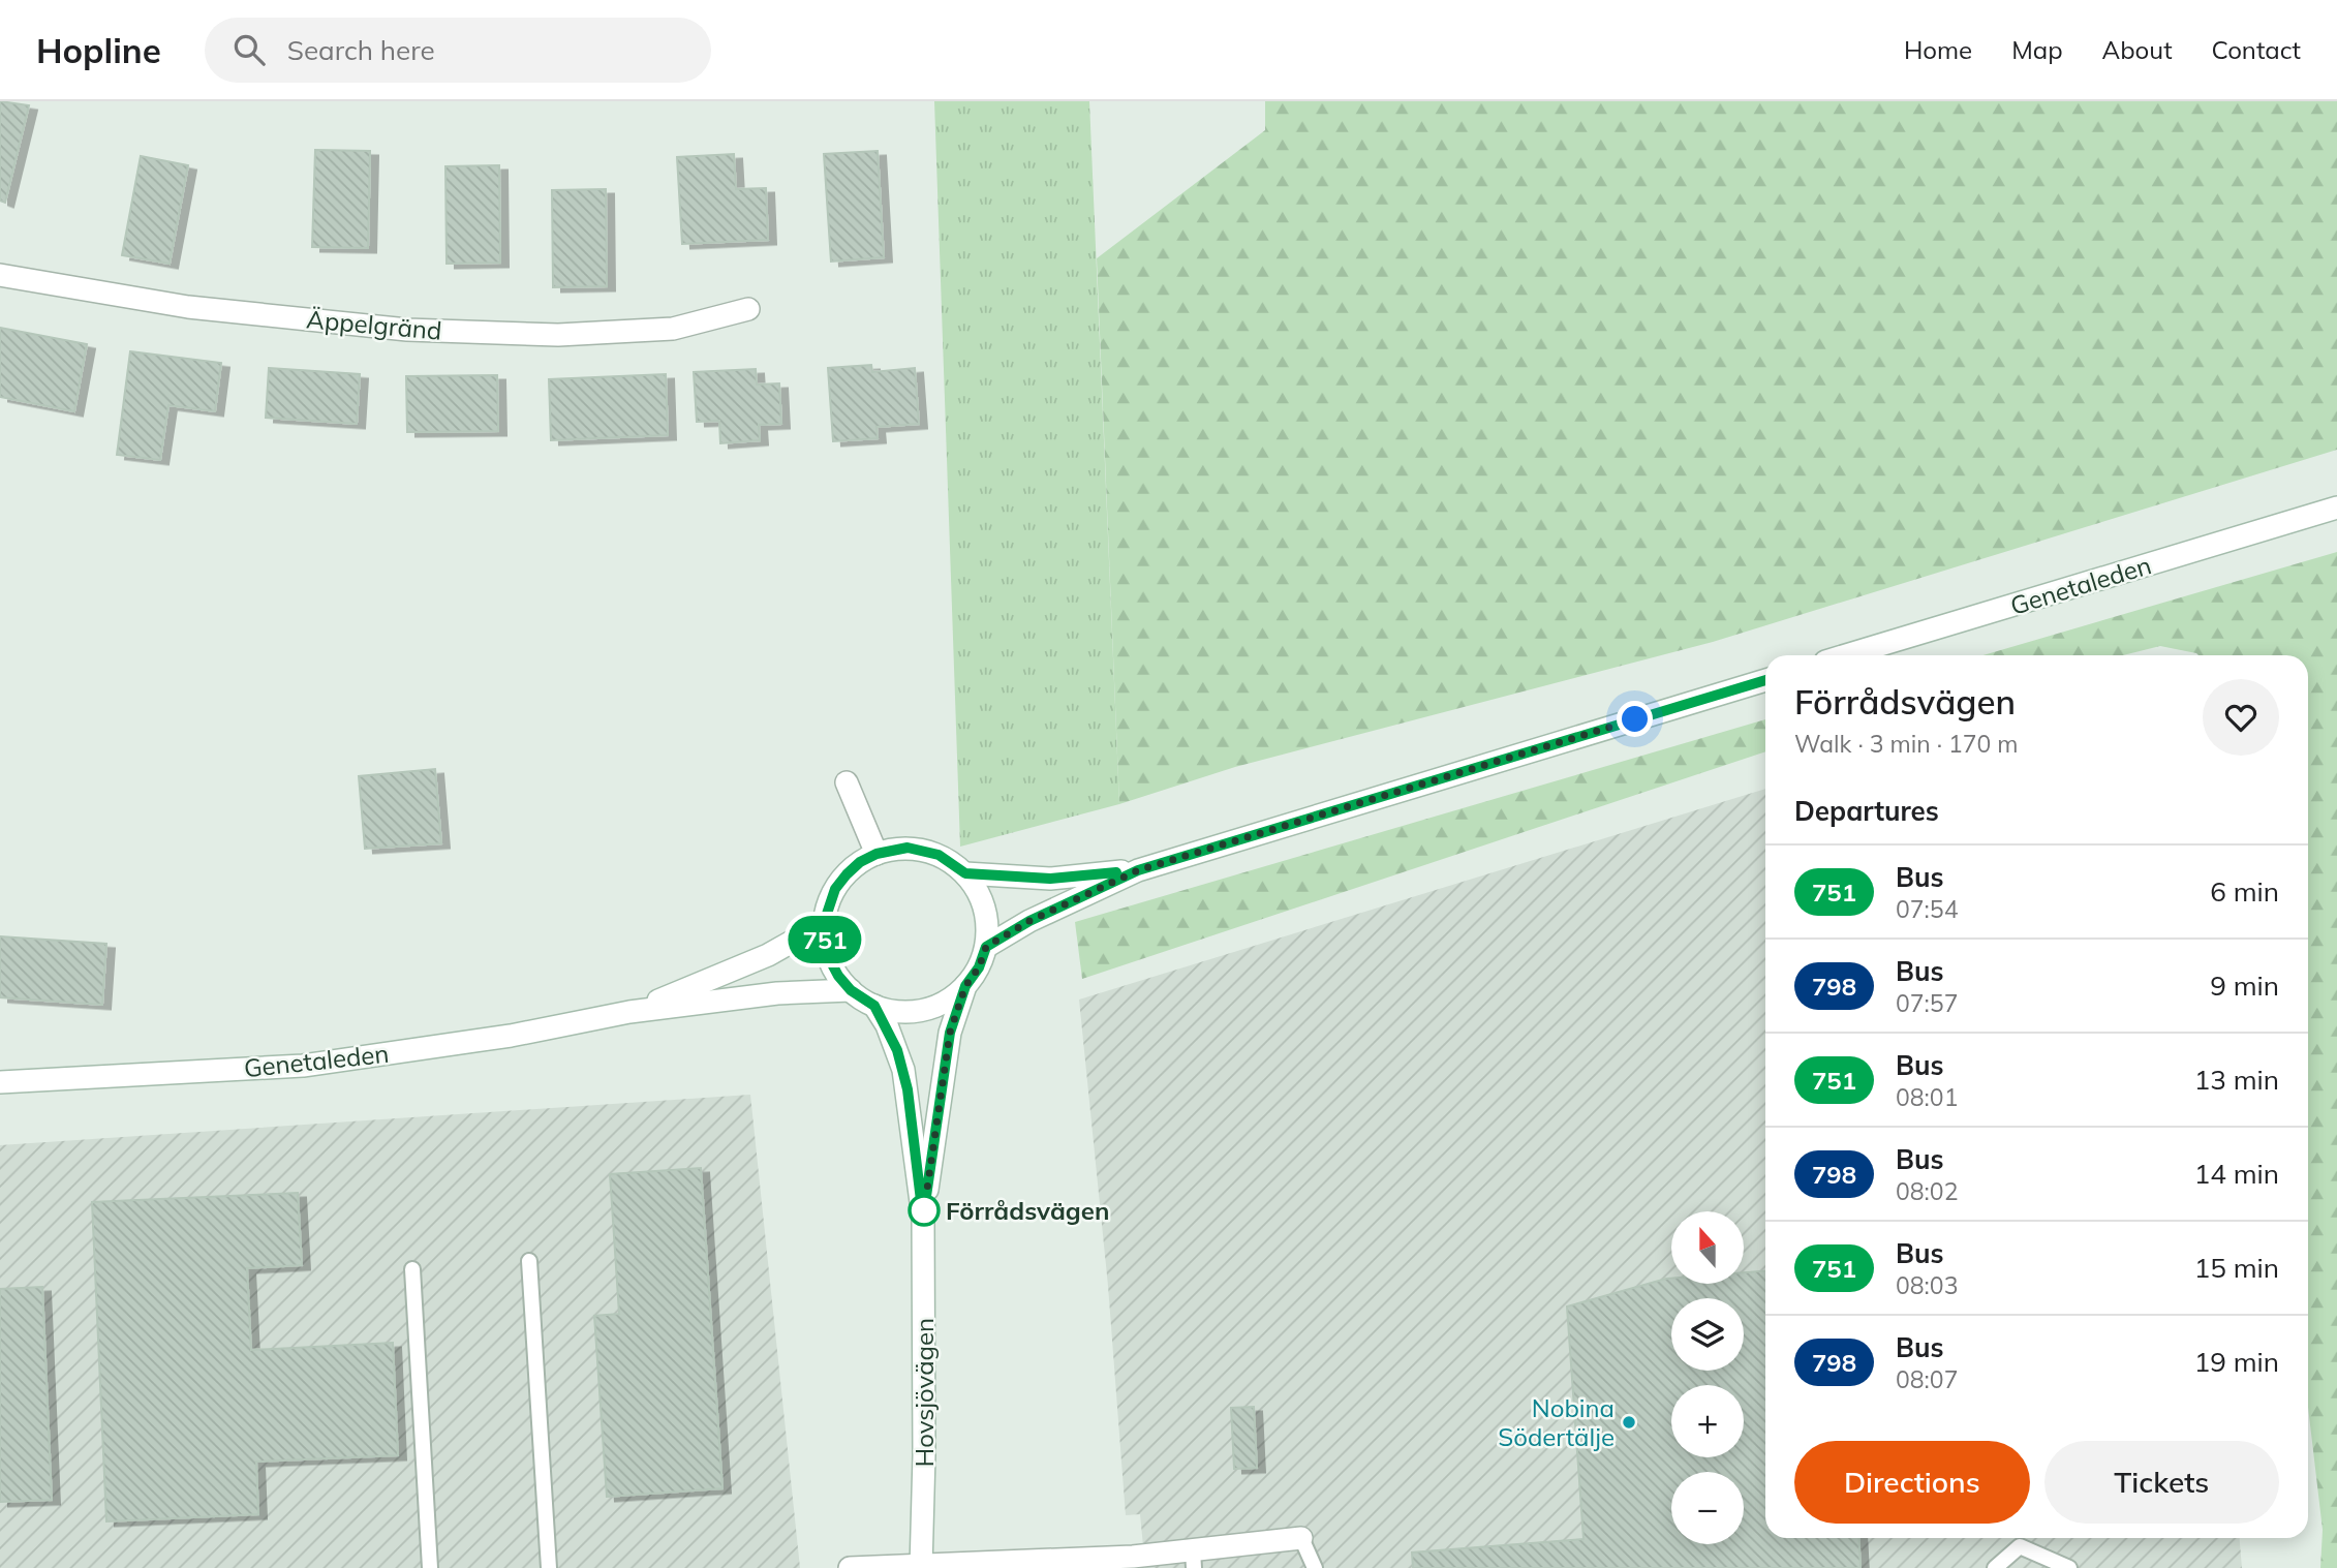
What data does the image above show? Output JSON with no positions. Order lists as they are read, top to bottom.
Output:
{
  "streets": {
    "main road": ["Äppelgränd", "Genetaleden", "Hovsjövägen"]
  },
  "crossings": [
    ["Genetaleden", "Hovsjövägen"]
  ],
  "places": ["Förrådsvägen", "Nobina Södertälje"],
  "lines": ["bus line 751"],
  "north": "top",
  "page": {
    "header": "Hopline",
    "search": "Search here",
    "nav": [
      "Home",
      "Map",
      "About",
      "Contact"
    ],
    "on_map": "751",
    "heading": [
      ["Förrådsvägen", "Walk · 3 min · 170 m"],
      "Departures"
    ],
    "list": [
      {
        "mark": "751",
        "name": "Bus",
        "note": "07:54",
        "value": "6 min"
      },
      {
        "mark": "798",
        "name": "Bus",
        "note": "07:57",
        "value": "9 min"
      },
      {
        "mark": "751",
        "name": "Bus",
        "note": "08:01",
        "value": "13 min"
      },
      {
        "mark": "798",
        "name": "Bus",
        "note": "08:02",
        "value": "14 min"
      },
      {
        "mark": "751",
        "name": "Bus",
        "note": "08:03",
        "value": "15 min"
      },
      {
        "mark": "798",
        "name": "Bus",
        "note": "08:07",
        "value": "19 min"
      }
    ],
    "map_buttons": ["+", "−"],
    "buttons": ["Directions", "Tickets"]
  }
}
